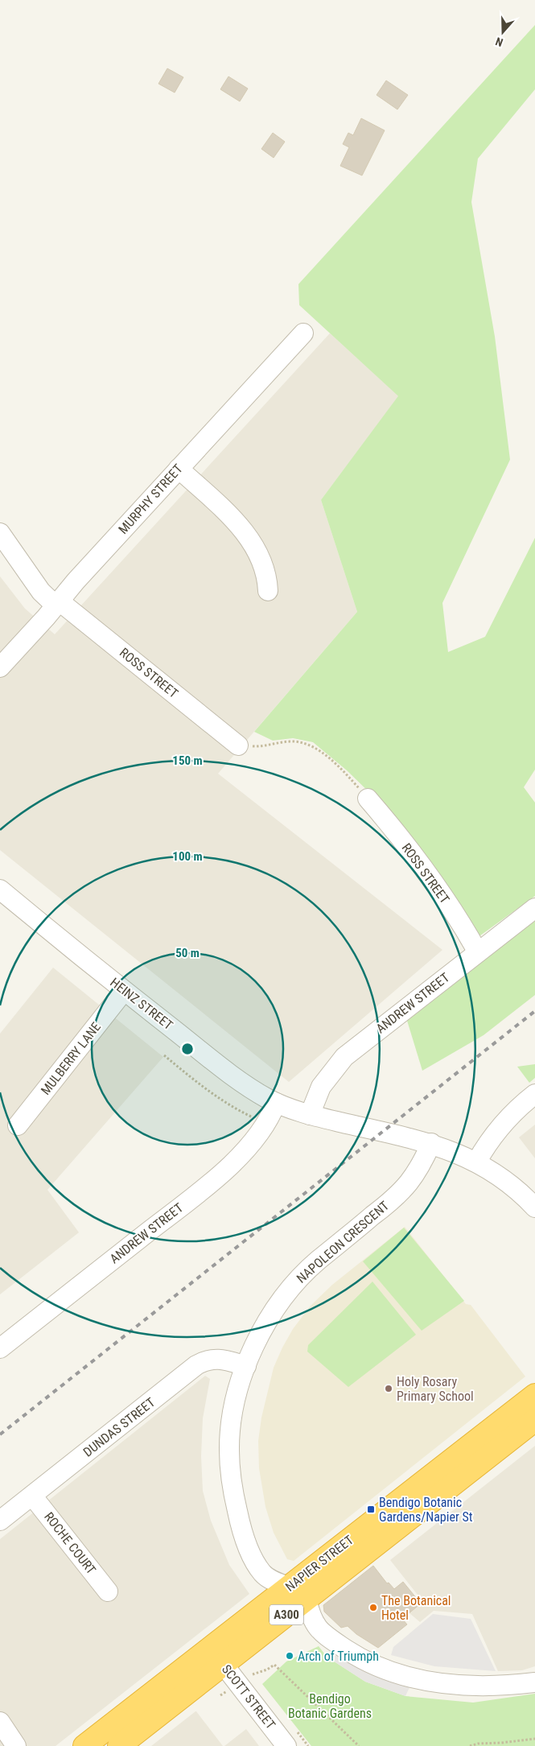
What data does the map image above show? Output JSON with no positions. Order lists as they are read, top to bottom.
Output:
{
  "streets": {
    "highway": ["NAPIER STREET", "A300"],
    "street": [
      "MURPHY STREET",
      "ROSS STREET",
      "ANDREW STREET",
      "HEINZ STREET",
      "MULBERRY LANE",
      "NAPOLEON CRESCENT",
      "DUNDAS STREET",
      "ROCHE COURT",
      "SCOTT STREET"
    ]
  },
  "crossings": [
    ["MURPHY STREET", "ROSS STREET"],
    ["ROSS STREET", "ANDREW STREET"],
    ["ANDREW STREET", "HEINZ STREET"],
    ["HEINZ STREET", "MULBERRY LANE"],
    ["HEINZ STREET", "NAPOLEON CRESCENT"],
    ["NAPOLEON CRESCENT", "DUNDAS STREET"],
    ["NAPOLEON CRESCENT", "NAPIER STREET"],
    ["DUNDAS STREET", "ROCHE COURT"],
    ["NAPIER STREET", "SCOTT STREET"]
  ],
  "parks": ["Bendigo Botanic Gardens"],
  "places": {
    "other": ["Holy Rosary Primary School", "The Botanical Hotel", "Arch of Triumph"],
    "transit": ["Bendigo Botanic Gardens/Napier St"]
  },
  "north": "bottom",
  "rings": ["150 m", "100 m", "50 m"]
}
